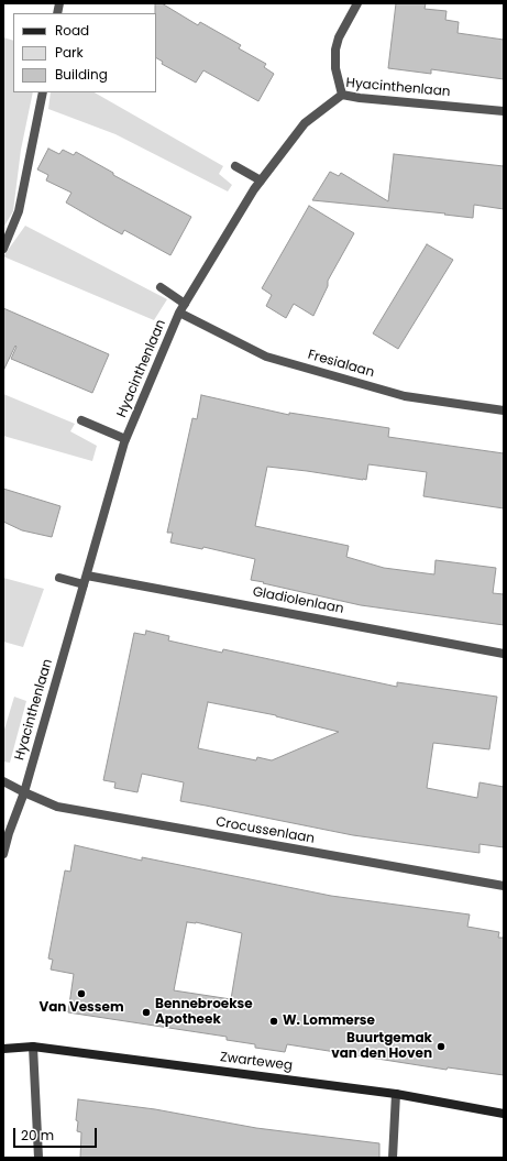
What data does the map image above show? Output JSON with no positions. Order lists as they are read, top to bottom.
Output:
{
  "streets": {
    "main road": ["Zwarteweg"],
    "street": [
      "Hyacinthenlaan",
      "Fresialaan",
      "Gladiolenlaan",
      "Crocussenlaan"
    ]
  },
  "crossings": [
    ["Hyacinthenlaan", "Fresialaan"],
    ["Hyacinthenlaan", "Gladiolenlaan"],
    ["Hyacinthenlaan", "Crocussenlaan"]
  ],
  "places": [
    "Van Vessem",
    "Bennebroekse Apotheek",
    "W. Lommerse",
    "Buurtgemak van den Hoven"
  ],
  "legend": ["Road", "Park", "Building"],
  "scale_bar": "20 m"
}
